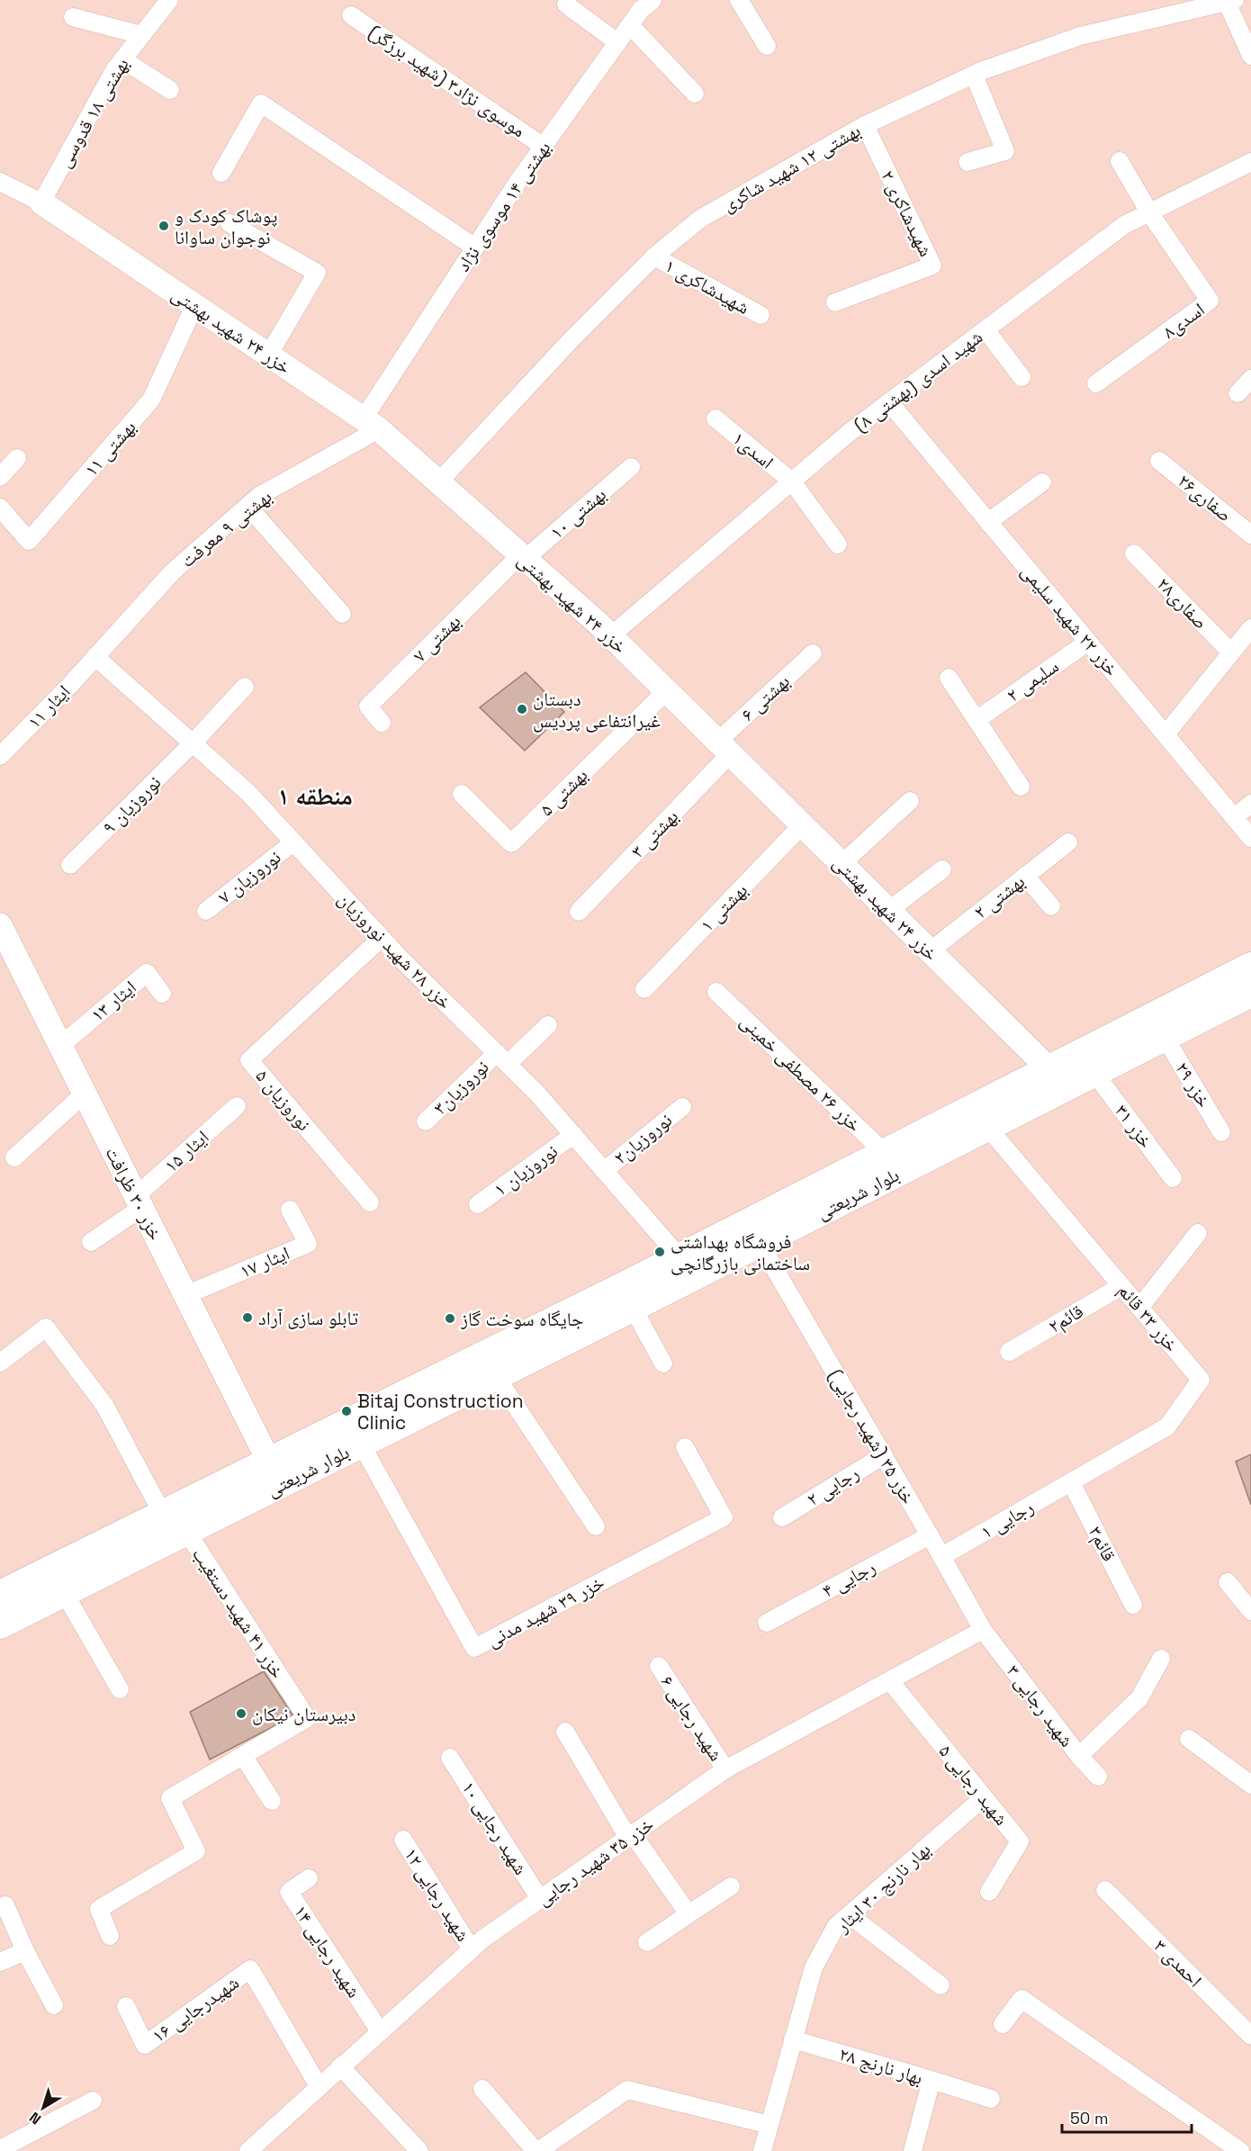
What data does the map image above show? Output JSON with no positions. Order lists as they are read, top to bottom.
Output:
{
  "streets": {
    "main road": ["بلوار شریعتی"],
    "street": [
      "موسوی نژاد۳ (شهید برزگر)",
      "بهشتی ۱۸ قدوسی",
      "بهشتی ۱۲ شهید شاکری",
      "بهشتی ۱۴ موسوی نژاد",
      "شهیدشاکری ۲",
      "شهیدشاکری ۱",
      "اسدی۸",
      "خزر ۲۴ شهید بهشتی",
      "شهید اسدی (بهشتی ۸)",
      "بهشتی ۱۱",
      "اسدی۱",
      "صفاری۲۶",
      "بهشتی ۱۰",
      "بهشتی ۹ معرفت",
      "صفاری۲۸",
      "خزر ۲۲ شهید سلیمی",
      "بهشتی ۷",
      "سلیمی ۲",
      "بهشتی ۶",
      "ایثار ۱۱",
      "بهشتی ۵",
      "نوروزیان ۹",
      "بهشتی ۳",
      "نوروزیان ۷",
      "بهشتی ۲",
      "بهشتی ۱",
      "خزر ۲۸ شهید نوروزیان",
      "ایثار ۱۳",
      "خزر ۲۶ مصطفی خمینی",
      "خزر ۲۹",
      "نوروزیان۳",
      "نوروزیان ۵",
      "خزر ۳۱",
      "نوروزیان۲",
      "ایثار ۱۵",
      "نوروزیان ۱",
      "خزر ۳۰ ظرافت",
      "ایثار ۱۷",
      "خزر ۳۳ قائم",
      "قائم۲",
      "خزر ۳۵ (شهید رجایی)",
      "رجایی ۲",
      "رجایی ۱",
      "قائم۳",
      "رجایی ۴",
      "خزر ۳۹ شهید مدنی",
      "خزر ۴۱ شهید دستغیب",
      "شهید رجایی ۳",
      "شهید رجایی ۶",
      "شهید رجایی ۵",
      "شهید رجایی ۱۰",
      "خزر ۳۵ شهید رجایی",
      "بهار نارنج ۳۰ ایثار",
      "شهید رجایی ۱۲",
      "شهید رجایی ۱۴",
      "احمدی ۳",
      "شهیدرجایی ۱۶",
      "بهار نارنج ۲۸"
    ]
  },
  "crossings": [
    ["موسوی نژاد۳ (شهید برزگر)", "بهشتی ۱۴ موسوی نژاد"],
    ["بهشتی ۱۸ قدوسی", "خزر ۲۴ شهید بهشتی"],
    ["بهشتی ۱۲ شهید شاکری", "شهیدشاکری ۲"],
    ["بهشتی ۱۲ شهید شاکری", "شهیدشاکری ۱"],
    ["بهشتی ۱۲ شهید شاکری", "خزر ۲۴ شهید بهشتی"],
    ["بهشتی ۱۴ موسوی نژاد", "خزر ۲۴ شهید بهشتی"],
    ["بهشتی ۱۴ موسوی نژاد", "بهشتی ۹ معرفت"],
    ["اسدی۸", "شهید اسدی (بهشتی ۸)"],
    ["خزر ۲۴ شهید بهشتی", "شهید اسدی (بهشتی ۸)"],
    ["خزر ۲۴ شهید بهشتی", "بهشتی ۱۱"],
    ["خزر ۲۴ شهید بهشتی", "بهشتی ۱۰"],
    ["خزر ۲۴ شهید بهشتی", "بهشتی ۹ معرفت"],
    ["خزر ۲۴ شهید بهشتی", "بهشتی ۷"],
    ["خزر ۲۴ شهید بهشتی", "بهشتی ۶"],
    ["خزر ۲۴ شهید بهشتی", "بهشتی ۵"],
    ["خزر ۲۴ شهید بهشتی", "بهشتی ۳"],
    ["خزر ۲۴ شهید بهشتی", "بهشتی ۲"],
    ["خزر ۲۴ شهید بهشتی", "بهشتی ۱"],
    ["خزر ۲۴ شهید بهشتی", "بلوار شریعتی"],
    ["شهید اسدی (بهشتی ۸)", "اسدی۱"],
    ["شهید اسدی (بهشتی ۸)", "خزر ۲۲ شهید سلیمی"],
    ["بهشتی ۱۰", "بهشتی ۷"],
    ["بهشتی ۹ معرفت", "ایثار ۱۱"],
    ["بهشتی ۹ معرفت", "خزر ۲۸ شهید نوروزیان"],
    ["خزر ۲۲ شهید سلیمی", "سلیمی ۲"],
    ["بهشتی ۶", "بهشتی ۳"],
    ["ایثار ۱۱", "خزر ۲۸ شهید نوروزیان"],
    ["نوروزیان ۹", "خزر ۲۸ شهید نوروزیان"],
    ["نوروزیان ۷", "خزر ۲۸ شهید نوروزیان"],
    ["خزر ۲۸ شهید نوروزیان", "نوروزیان۳"],
    ["خزر ۲۸ شهید نوروزیان", "نوروزیان ۵"],
    ["خزر ۲۸ شهید نوروزیان", "نوروزیان۲"],
    ["خزر ۲۸ شهید نوروزیان", "نوروزیان ۱"],
    ["خزر ۲۸ شهید نوروزیان", "بلوار شریعتی"],
    ["ایثار ۱۳", "خزر ۳۰ ظرافت"],
    ["خزر ۲۶ مصطفی خمینی", "بلوار شریعتی"],
    ["خزر ۲۹", "بلوار شریعتی"],
    ["خزر ۳۱", "بلوار شریعتی"],
    ["ایثار ۱۵", "خزر ۳۰ ظرافت"],
    ["خزر ۳۰ ظرافت", "بلوار شریعتی"],
    ["خزر ۳۰ ظرافت", "ایثار ۱۷"],
    ["بلوار شریعتی", "خزر ۳۳ قائم"],
    ["بلوار شریعتی", "خزر ۳۵ (شهید رجایی)"],
    ["بلوار شریعتی", "خزر ۳۹ شهید مدنی"],
    ["بلوار شریعتی", "خزر ۴۱ شهید دستغیب"],
    ["خزر ۳۳ قائم", "قائم۲"],
    ["خزر ۳۳ قائم", "رجایی ۱"],
    ["خزر ۳۳ قائم", "قائم۳"],
    ["خزر ۳۵ (شهید رجایی)", "رجایی ۲"],
    ["خزر ۳۵ (شهید رجایی)", "رجایی ۱"],
    ["خزر ۳۵ (شهید رجایی)", "رجایی ۴"],
    ["خزر ۳۵ (شهید رجایی)", "شهید رجایی ۳"],
    ["خزر ۳۵ (شهید رجایی)", "خزر ۳۵ شهید رجایی"],
    ["رجایی ۱", "قائم۳"],
    ["شهید رجایی ۳", "خزر ۳۵ شهید رجایی"],
    ["شهید رجایی ۶", "خزر ۳۵ شهید رجایی"],
    ["شهید رجایی ۵", "خزر ۳۵ شهید رجایی"],
    ["شهید رجایی ۵", "بهار نارنج ۳۰ ایثار"],
    ["شهید رجایی ۱۰", "خزر ۳۵ شهید رجایی"],
    ["خزر ۳۵ شهید رجایی", "شهید رجایی ۱۲"],
    ["خزر ۳۵ شهید رجایی", "شهید رجایی ۱۴"],
    ["خزر ۳۵ شهید رجایی", "شهیدرجایی ۱۶"],
    ["بهار نارنج ۳۰ ایثار", "بهار نارنج ۲۸"]
  ],
  "districts": ["منطقه ۱"],
  "places": [
    "پوشاک کودک و نوجوان ساوانا",
    "دبستان غیرانتفاعی پردیس",
    "فروشگاه بهداشتی ساختمانی بازرگانچی",
    "تابلو سازی آراد",
    "جایگاه سوخت گاز",
    "Bitaj Construction Clinic",
    "دبیرستان نیکان"
  ],
  "scale_bar": "50 m",
  "north": "bottom left"
}
